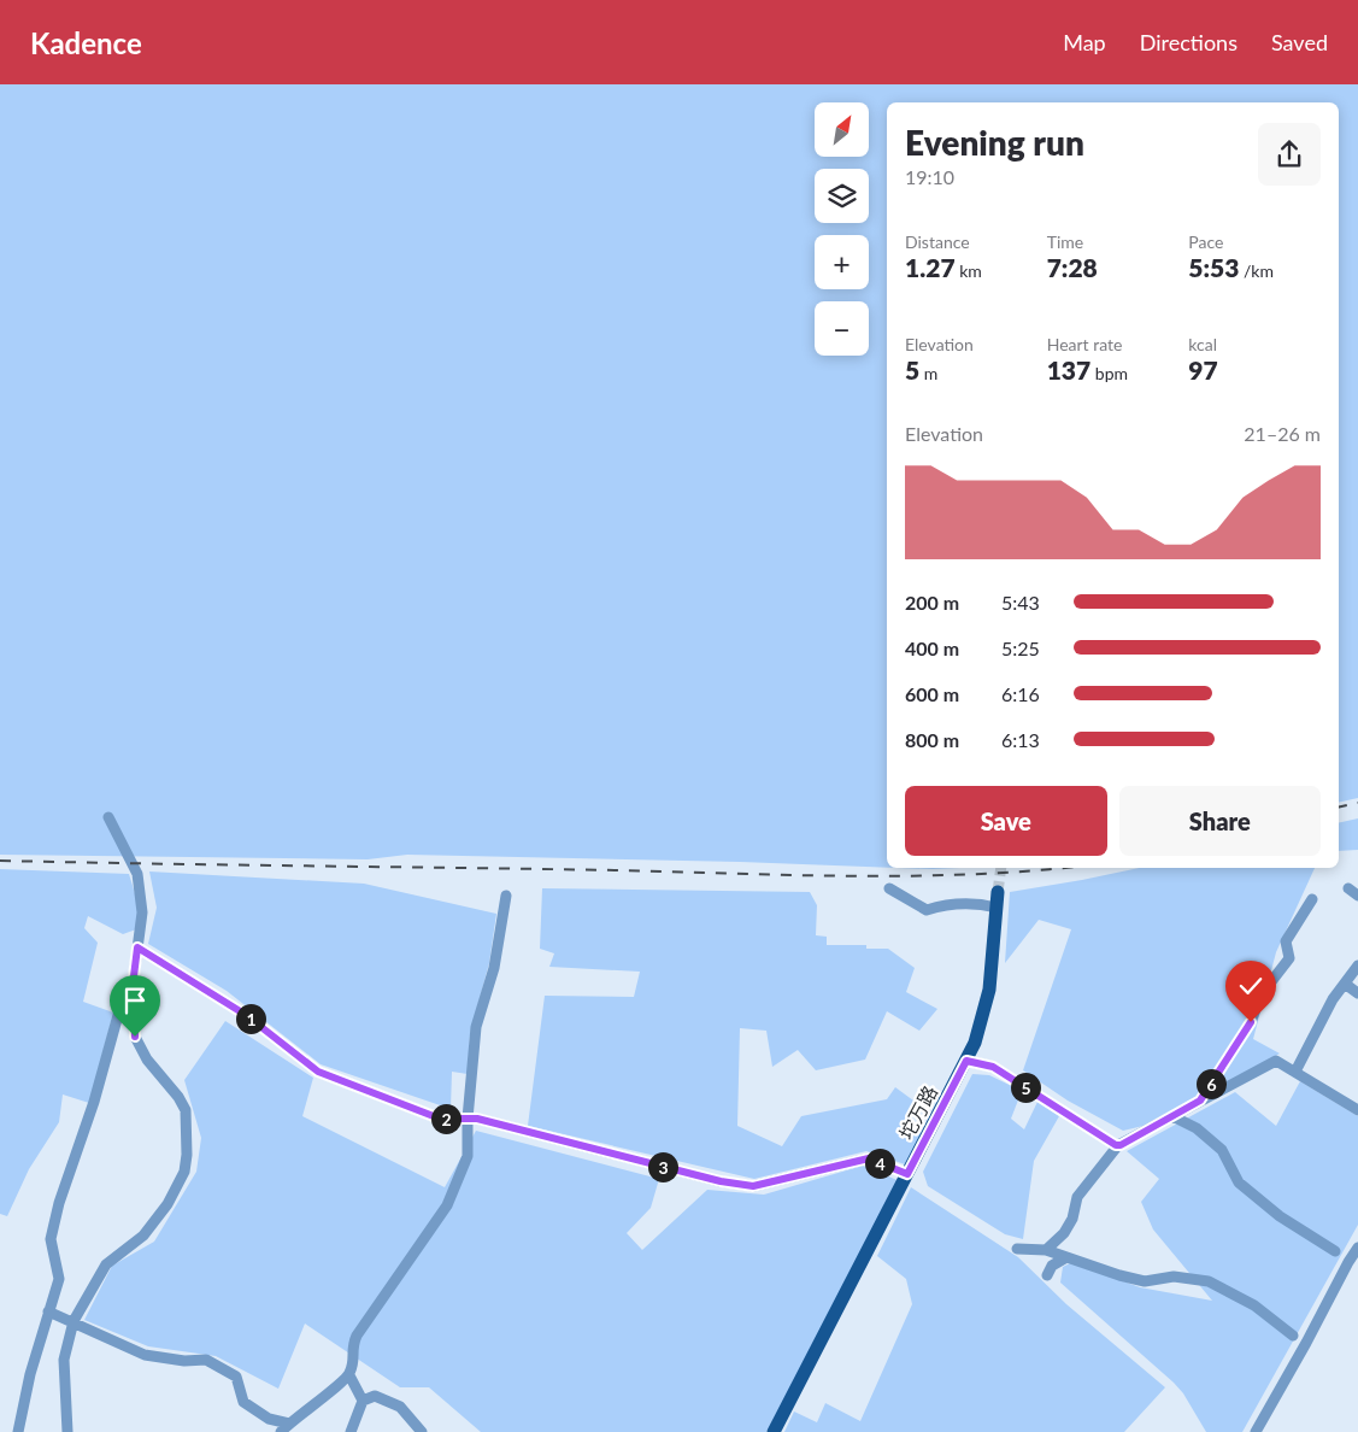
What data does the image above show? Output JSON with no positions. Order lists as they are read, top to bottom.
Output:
{
  "streets": {
    "main road": ["坨万路"]
  },
  "north": "top right",
  "page": {
    "header": "Kadence",
    "nav": ["Map", "Directions", "Saved"],
    "map_buttons": ["+", "−"],
    "heading": ["Evening run", "19:10"],
    "stats": [
      ["Distance", "1.27 km"],
      ["Time", "7:28"],
      ["Pace", "5:53 /km"],
      ["Elevation", "5 m"],
      ["Heart rate", "137 bpm"],
      ["kcal", "97"]
    ],
    "chart": ["Elevation", "21–26 m"],
    "list": [
      {
        "name": "200 m",
        "note": "5:43"
      },
      {
        "name": "400 m",
        "note": "5:25"
      },
      {
        "name": "600 m",
        "note": "6:16"
      },
      {
        "name": "800 m",
        "note": "6:13"
      }
    ],
    "buttons": ["Save", "Share"],
    "pins": [
      "1",
      "6",
      "5",
      "2",
      "4",
      "3"
    ]
  }
}
